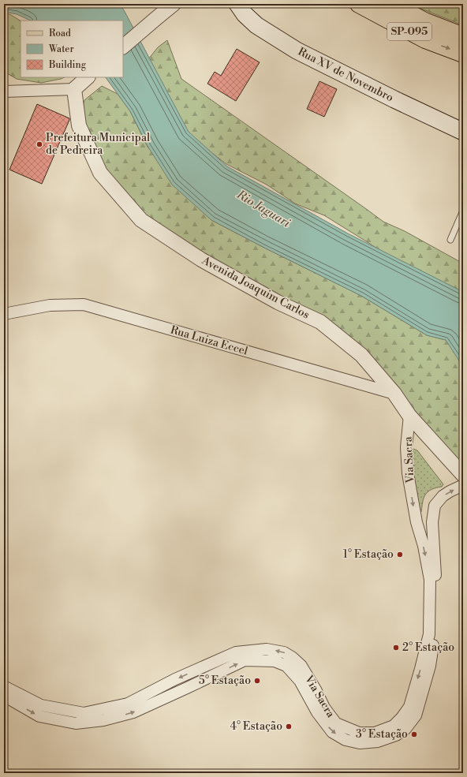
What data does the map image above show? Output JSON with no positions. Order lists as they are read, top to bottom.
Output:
{
  "streets": {
    "main road": ["SP-095", "Rua XV de Novembro"],
    "street": ["Avenida Joaquim Carlos", "Rua Luiza Eccel", "Via Sacra"]
  },
  "crossings": [
    ["Avenida Joaquim Carlos", "Rua Luiza Eccel"],
    ["Avenida Joaquim Carlos", "Via Sacra"]
  ],
  "water": ["Rio Jaguari"],
  "places": [
    "Prefeitura Municipal de Pedreira",
    "1° Estação",
    "2° Estação",
    "5° Estação",
    "4° Estação",
    "3° Estação"
  ],
  "legend": ["Road", "Water", "Building"]
}
